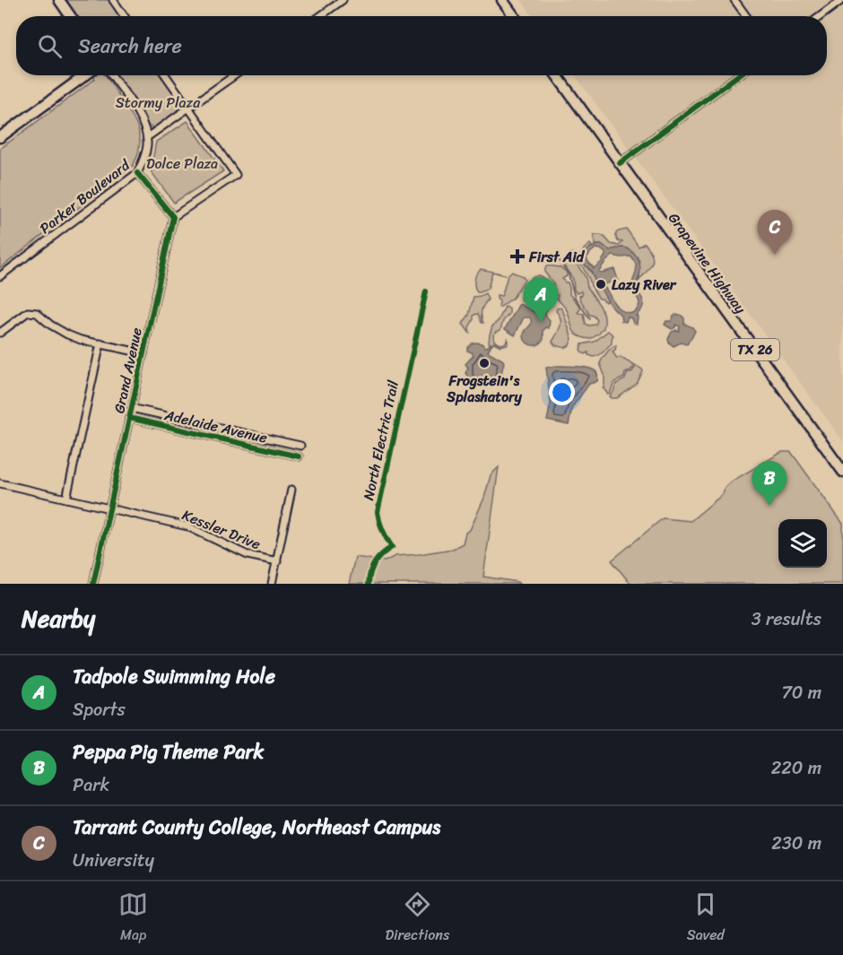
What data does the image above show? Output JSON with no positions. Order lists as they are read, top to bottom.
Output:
{
  "streets": {
    "main road": ["Grapevine Highway", "TX 26"],
    "street": [
      "Parker Boulevard",
      "Grand Avenue",
      "Adelaide Avenue",
      "Kessler Drive"
    ],
    "cycle path": ["North Electric Trail"]
  },
  "crossings": [
    ["Grand Avenue", "Adelaide Avenue"],
    ["Grand Avenue", "Kessler Drive"]
  ],
  "parks": ["Stormy Plaza", "Dolce Plaza"],
  "places": {
    "health": ["First Aid"],
    "other": ["Lazy River", "Frogstein's Splashatory"]
  },
  "page": {
    "search": "Search here",
    "pins": ["C", "A", "B"],
    "heading": ["Nearby", "3 results"],
    "list": [
      {
        "mark": "A",
        "name": "Tadpole Swimming Hole",
        "note": "Sports",
        "value": "70 m"
      },
      {
        "mark": "B",
        "name": "Peppa Pig Theme Park",
        "note": "Park",
        "value": "220 m"
      },
      {
        "mark": "C",
        "name": "Tarrant County College, Northeast Campus",
        "note": "University",
        "value": "230 m"
      }
    ],
    "nav": ["Map", "Directions", "Saved"]
  }
}
